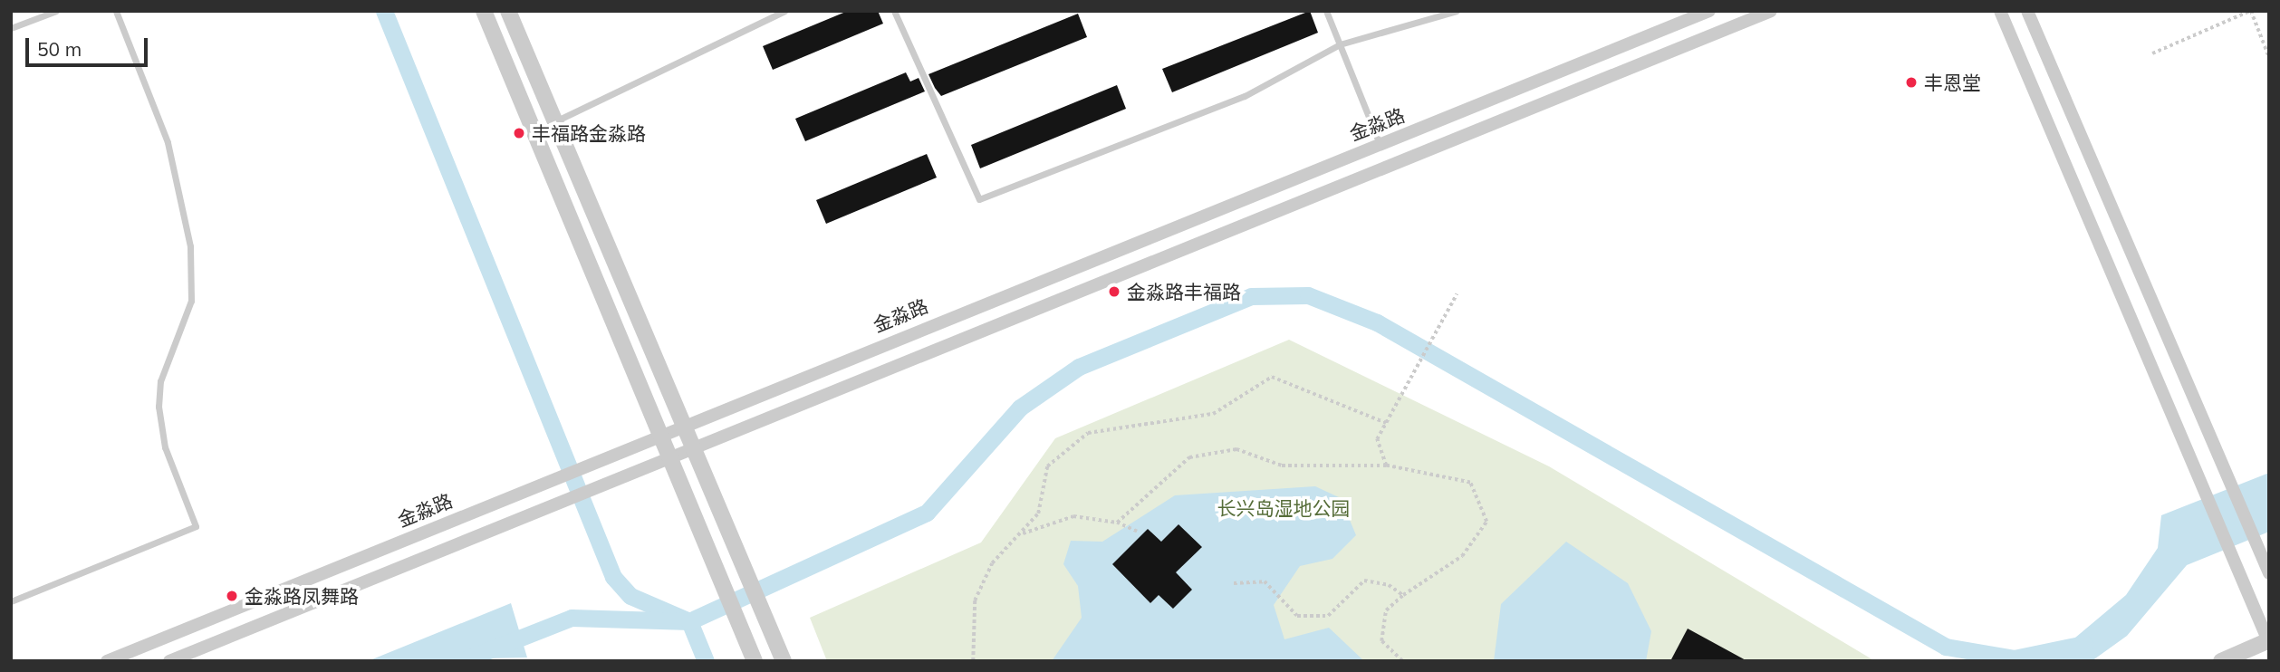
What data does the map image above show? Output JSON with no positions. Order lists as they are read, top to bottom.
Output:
{
  "streets": {
    "street": ["金淼路"]
  },
  "parks": ["长兴岛湿地公园"],
  "places": [
    "丰恩堂",
    "丰福路金淼路",
    "金淼路丰福路",
    "金淼路凤舞路"
  ],
  "scale_bar": "50 m"
}
